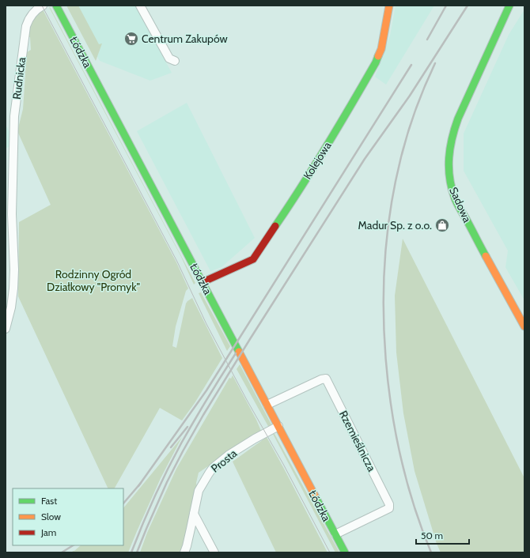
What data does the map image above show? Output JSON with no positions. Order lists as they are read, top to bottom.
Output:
{
  "streets": {
    "street": [
      "Łódzka",
      "Rudnicka",
      "Kolejowa",
      "Sadowa",
      "Rzemieślnicza",
      "Prosta"
    ]
  },
  "crossings": [
    ["Łódzka", "Kolejowa"],
    ["Łódzka", "Rzemieślnicza"],
    ["Łódzka", "Prosta"]
  ],
  "parks": ["Rodzinny Ogród Działkowy \"Promyk\""],
  "places": {
    "supermarket": ["Centrum Zakupów"],
    "shop": ["Madur Sp. z o.o."]
  },
  "legend": ["Fast", "Slow", "Jam"],
  "scale_bar": "50 m"
}
